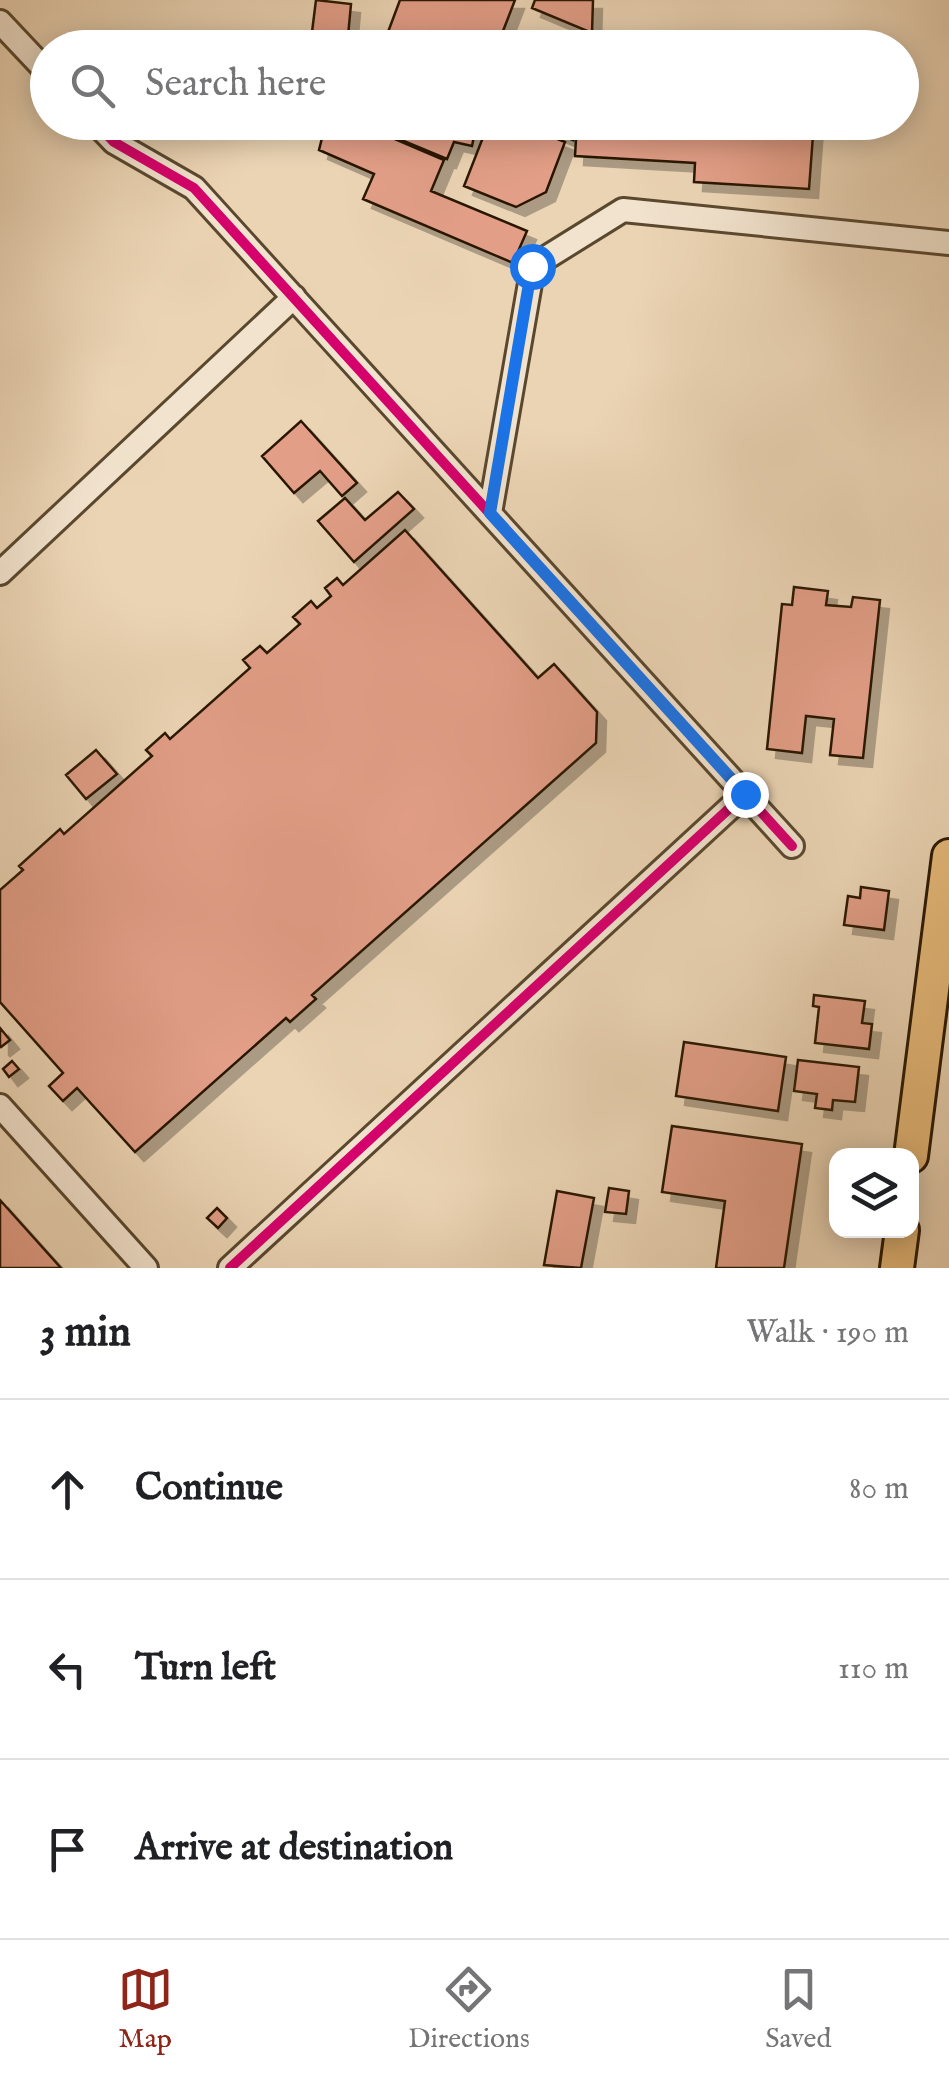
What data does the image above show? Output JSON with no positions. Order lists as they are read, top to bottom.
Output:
{
  "page": {
    "search": "Search here",
    "heading": ["3 min", "Walk · 190 m"],
    "list": [
      ["Continue", "80 m"],
      ["Turn left", "110 m"],
      "Arrive at destination"
    ],
    "nav": ["Map", "Directions", "Saved"]
  }
}
